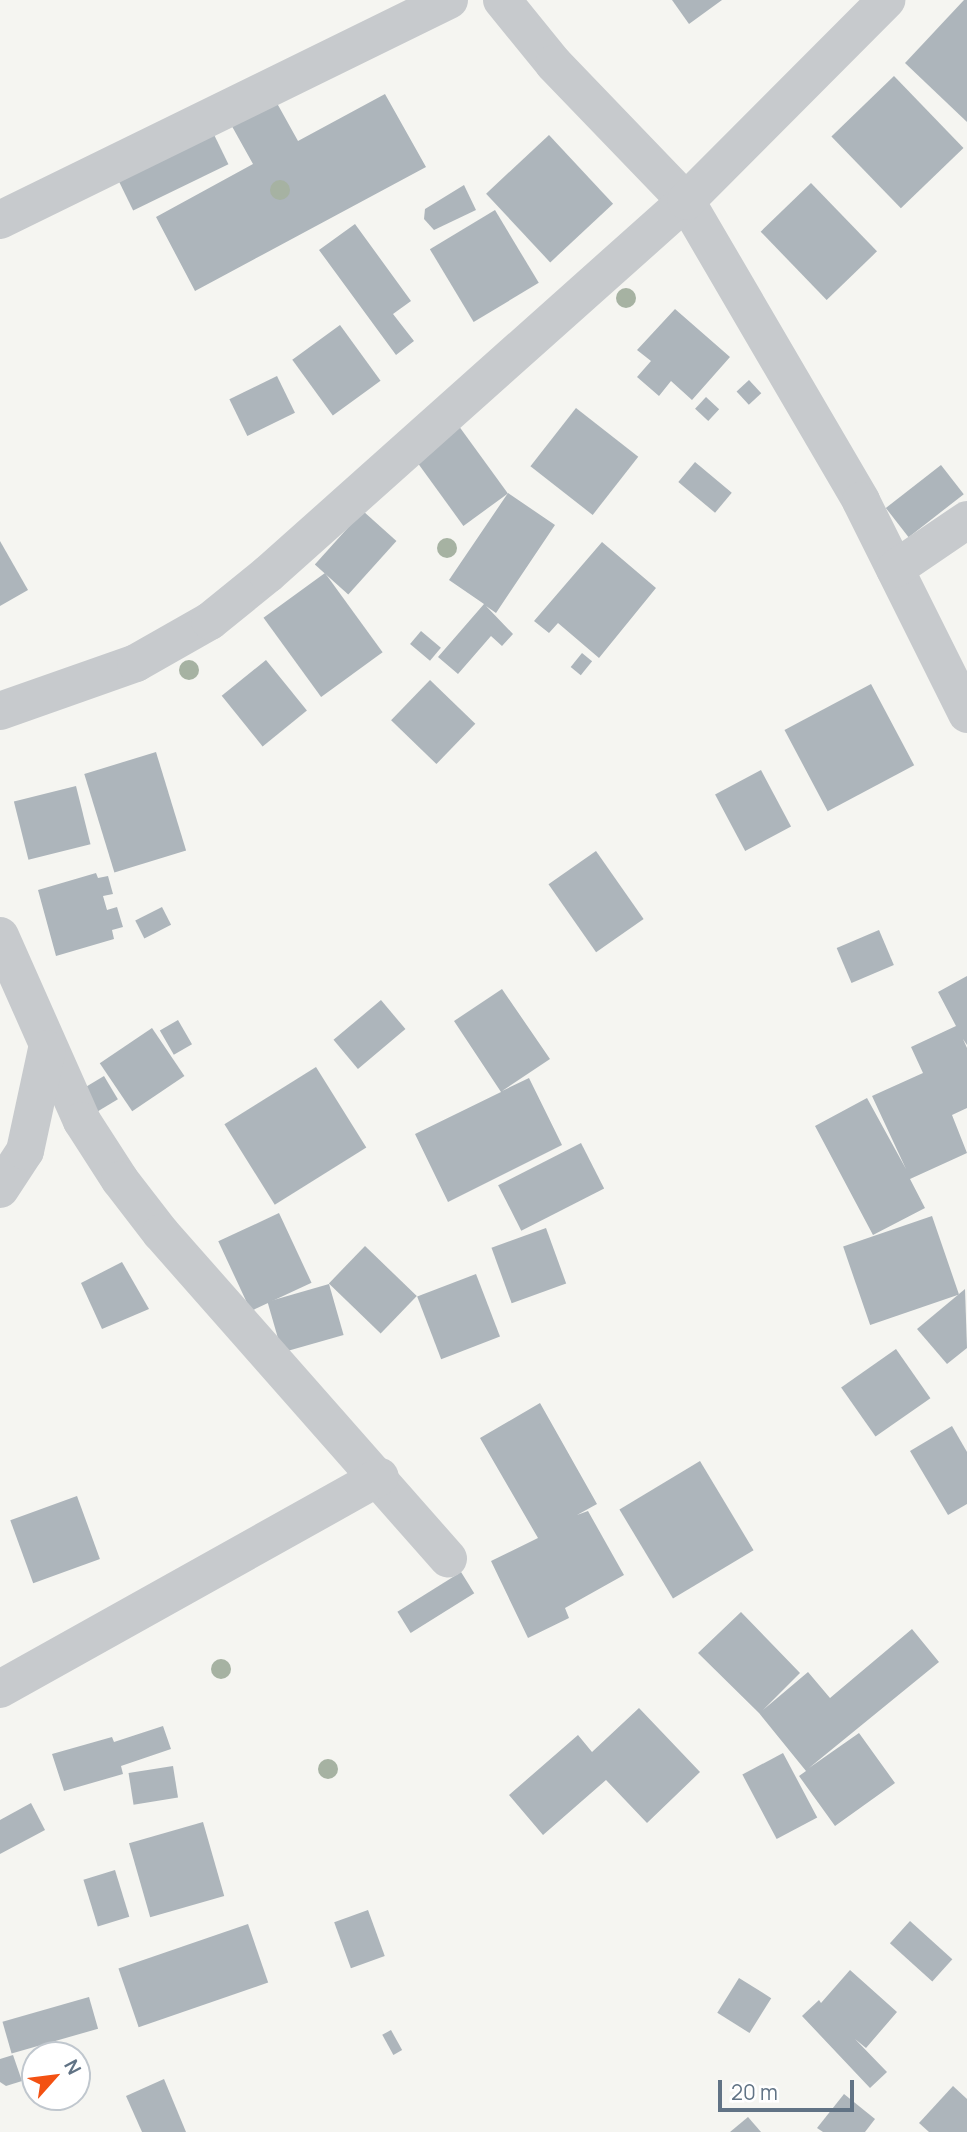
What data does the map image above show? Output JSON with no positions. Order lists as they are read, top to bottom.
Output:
{
  "scale_bar": "20 m",
  "north": "top right"
}
